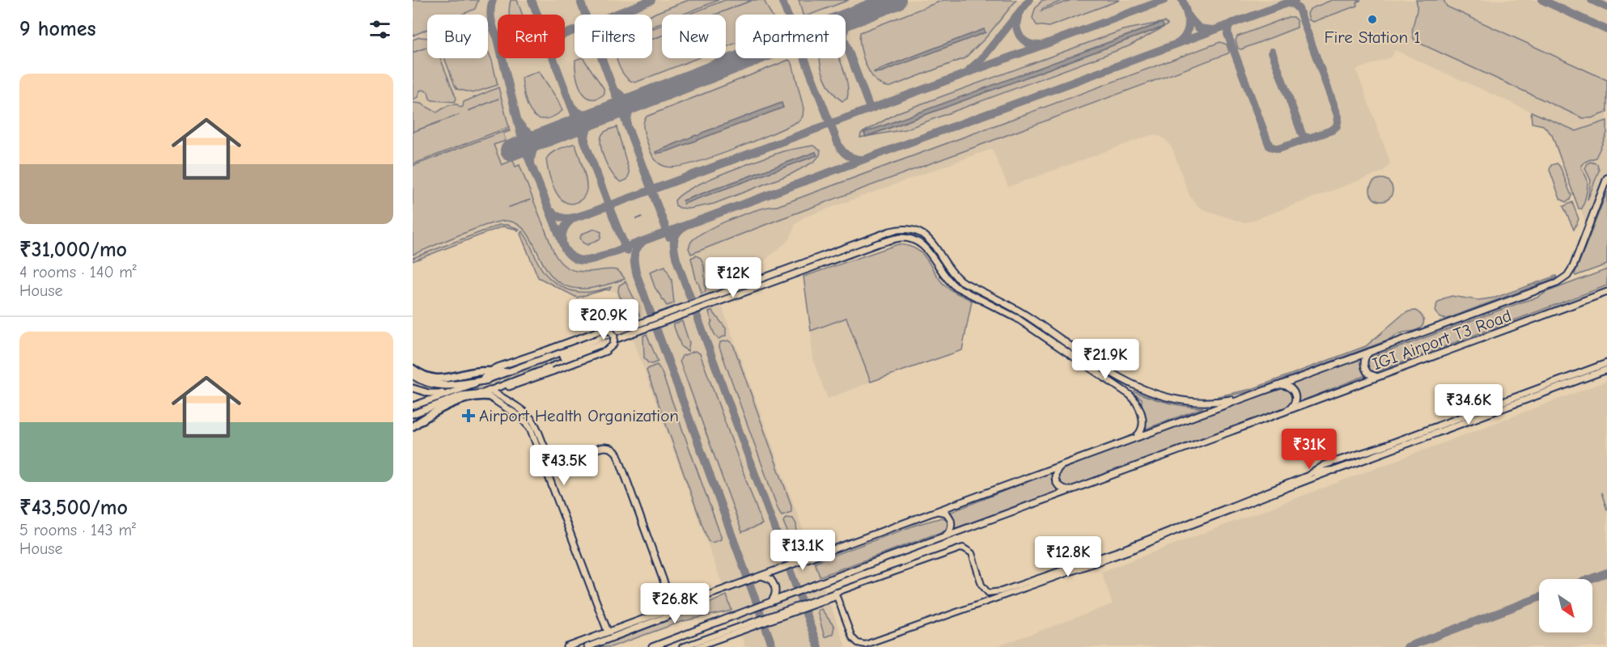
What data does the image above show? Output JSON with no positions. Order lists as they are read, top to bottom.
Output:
{
  "streets": {
    "main road": ["IGI Airport T3 Road"]
  },
  "places": {
    "other": ["Fire Station 1"],
    "health": ["Airport Health Organization"]
  },
  "north": "bottom right",
  "page": {
    "heading": "9 homes",
    "chip": [
      "Buy",
      "Rent",
      "Filters",
      "New",
      "Apartment"
    ],
    "list": [
      {
        "name": "₹31,000/mo",
        "note": "4 rooms · 140 m² · House"
      },
      {
        "name": "₹43,500/mo",
        "note": "5 rooms · 143 m² · House"
      }
    ],
    "price": [
      "₹12K",
      "₹20.9K",
      "₹21.9K",
      "₹34.6K",
      "₹31K",
      "₹43.5K",
      "₹13.1K",
      "₹12.8K",
      "₹26.8K"
    ]
  }
}
